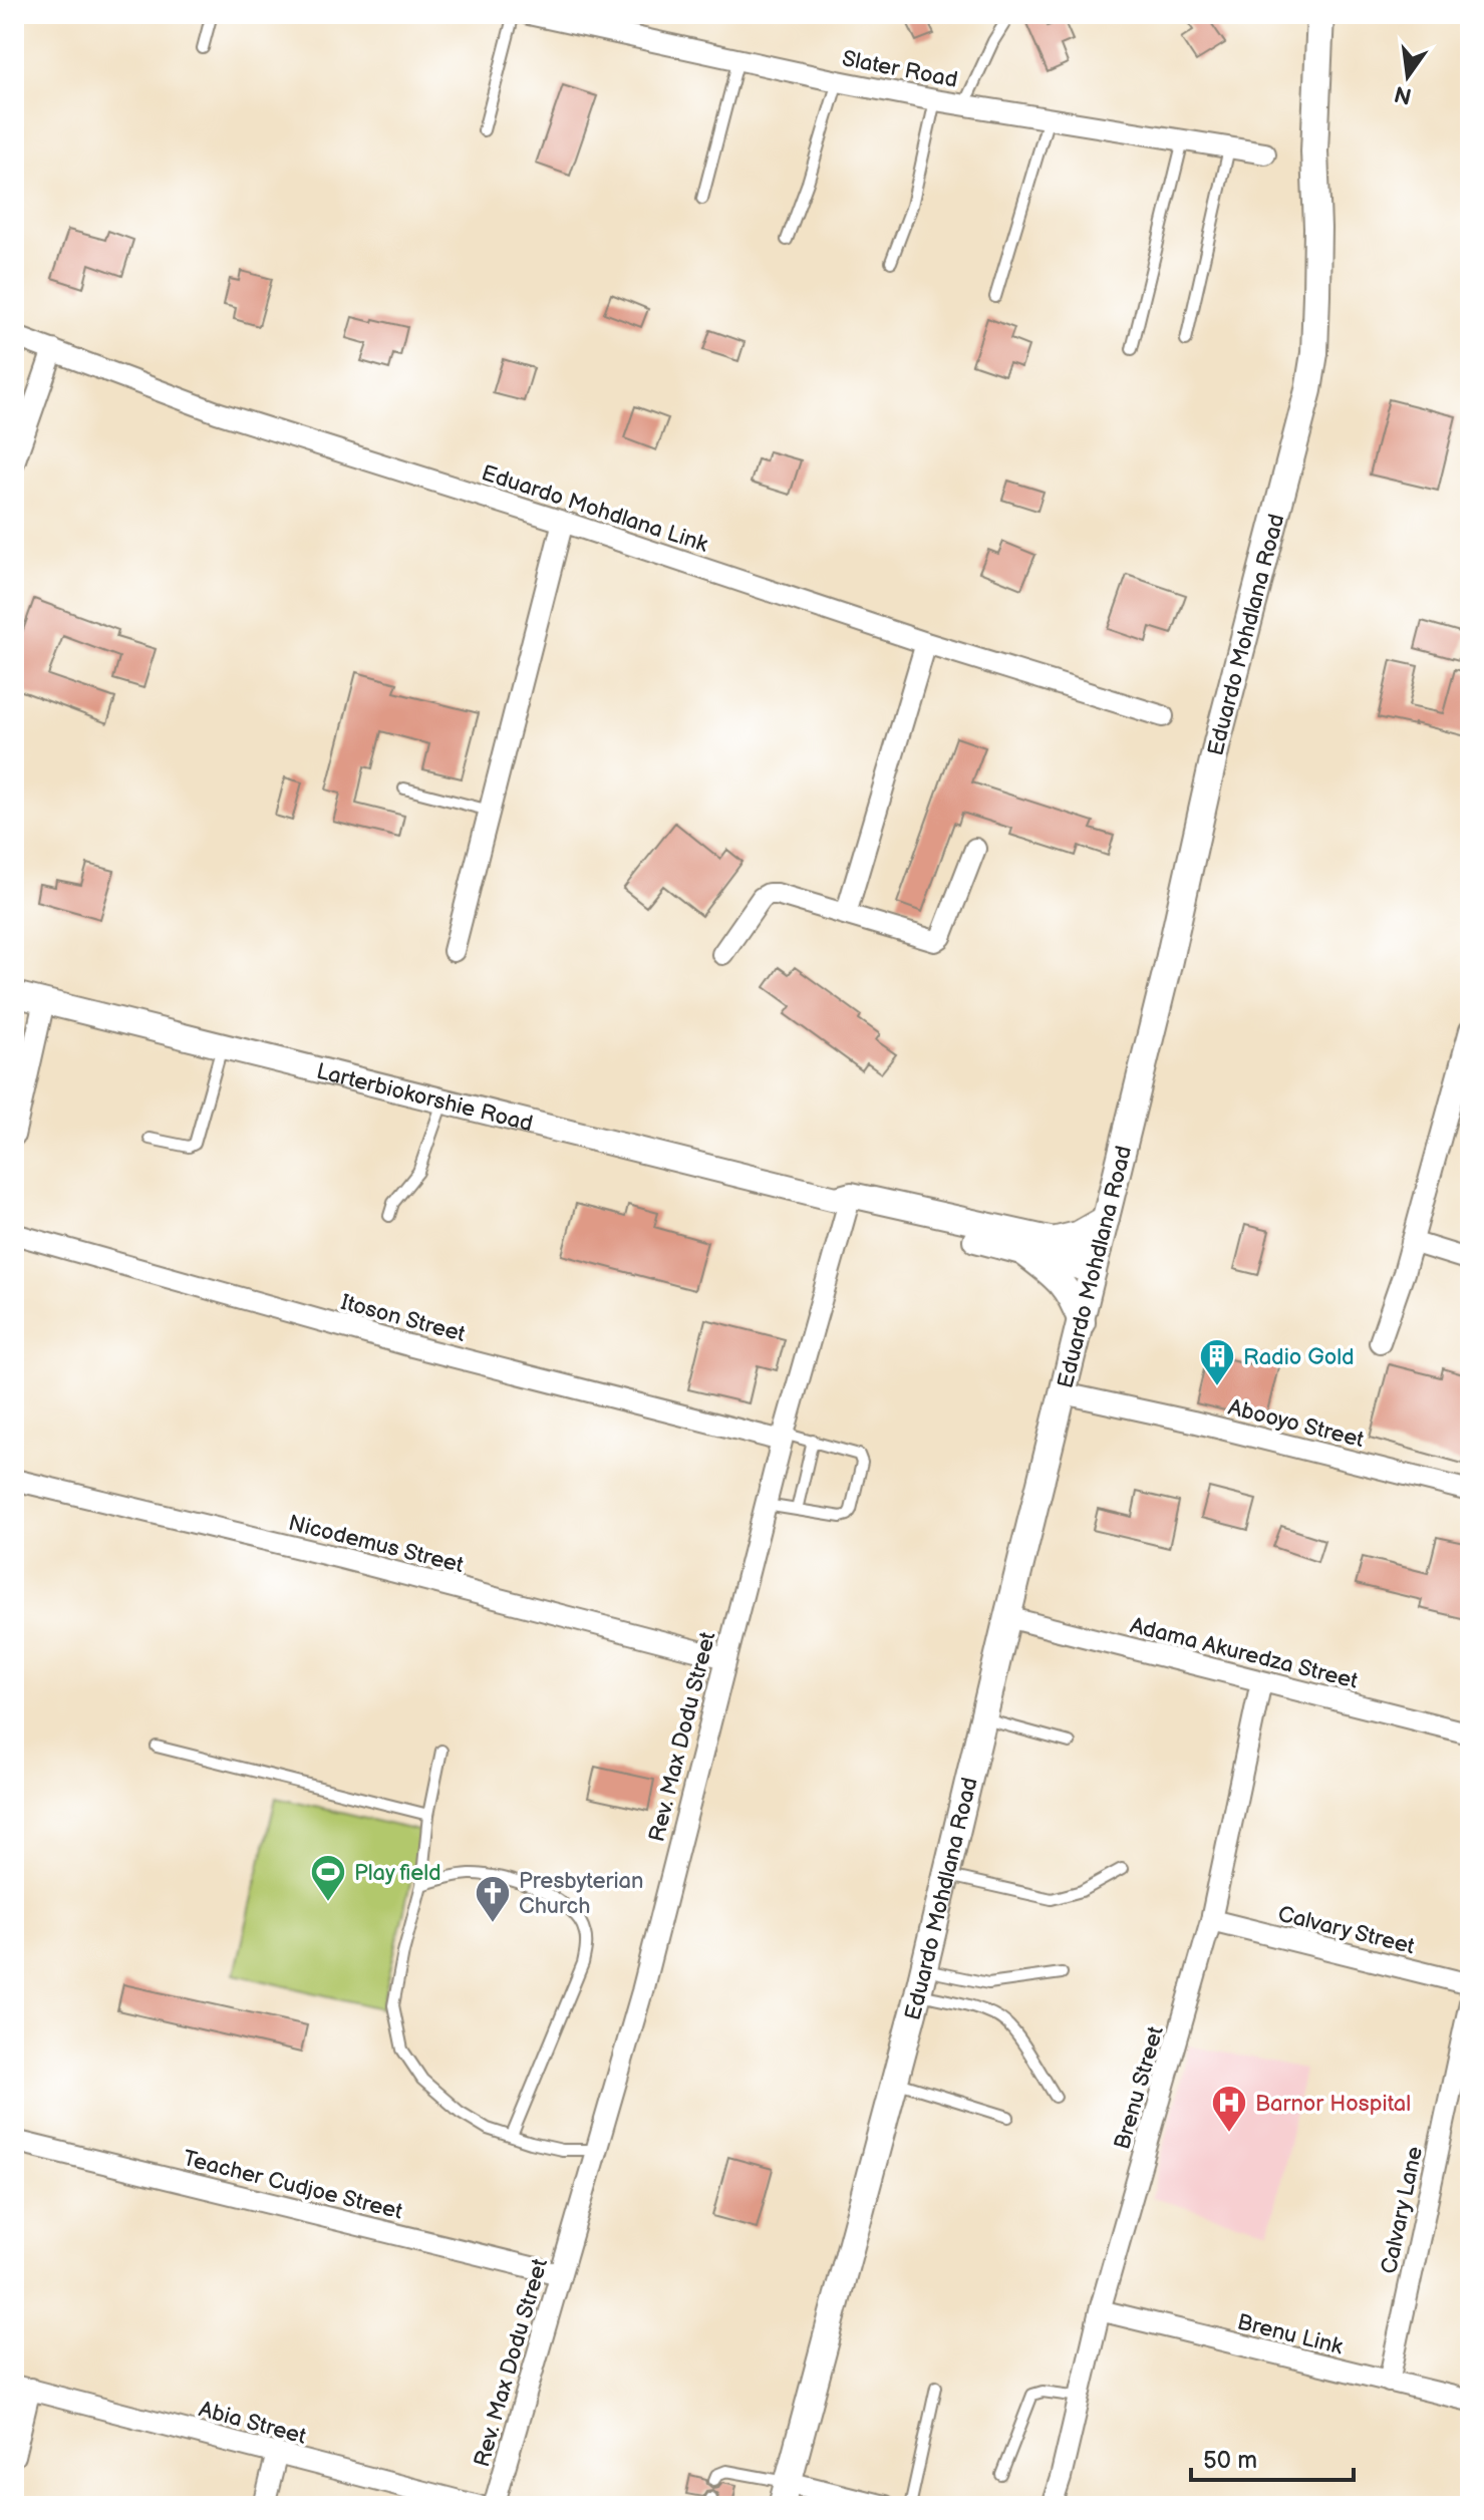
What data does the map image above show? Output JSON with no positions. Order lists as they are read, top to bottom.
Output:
{
  "streets": {
    "main road": ["Eduardo Mohdlana Road"],
    "street": [
      "Slater Road",
      "Eduardo Mohdlana Link",
      "Larterbiokorshie Road",
      "Itoson Street",
      "Abooyo Street",
      "Nicodemus Street",
      "Adama Akuredza Street",
      "Rev. Max Dodu Street",
      "Calvary Street",
      "Brenu Street",
      "Teacher Cudjoe Street",
      "Calvary Lane",
      "Brenu Link",
      "Abia Street"
    ]
  },
  "crossings": [
    ["Eduardo Mohdlana Road", "Larterbiokorshie Road"],
    ["Eduardo Mohdlana Road", "Abooyo Street"],
    ["Eduardo Mohdlana Road", "Adama Akuredza Street"],
    ["Larterbiokorshie Road", "Rev. Max Dodu Street"],
    ["Itoson Street", "Rev. Max Dodu Street"],
    ["Nicodemus Street", "Rev. Max Dodu Street"],
    ["Adama Akuredza Street", "Brenu Street"],
    ["Rev. Max Dodu Street", "Teacher Cudjoe Street"],
    ["Calvary Street", "Brenu Street"],
    ["Brenu Street", "Brenu Link"],
    ["Calvary Lane", "Brenu Link"]
  ],
  "places": {
    "building": ["Radio Gold"],
    "sports": ["Play field"],
    "church": ["Presbyterian Church"],
    "hospital": ["Barnor Hospital"]
  },
  "scale_bar": "50 m",
  "north": "bottom"
}
